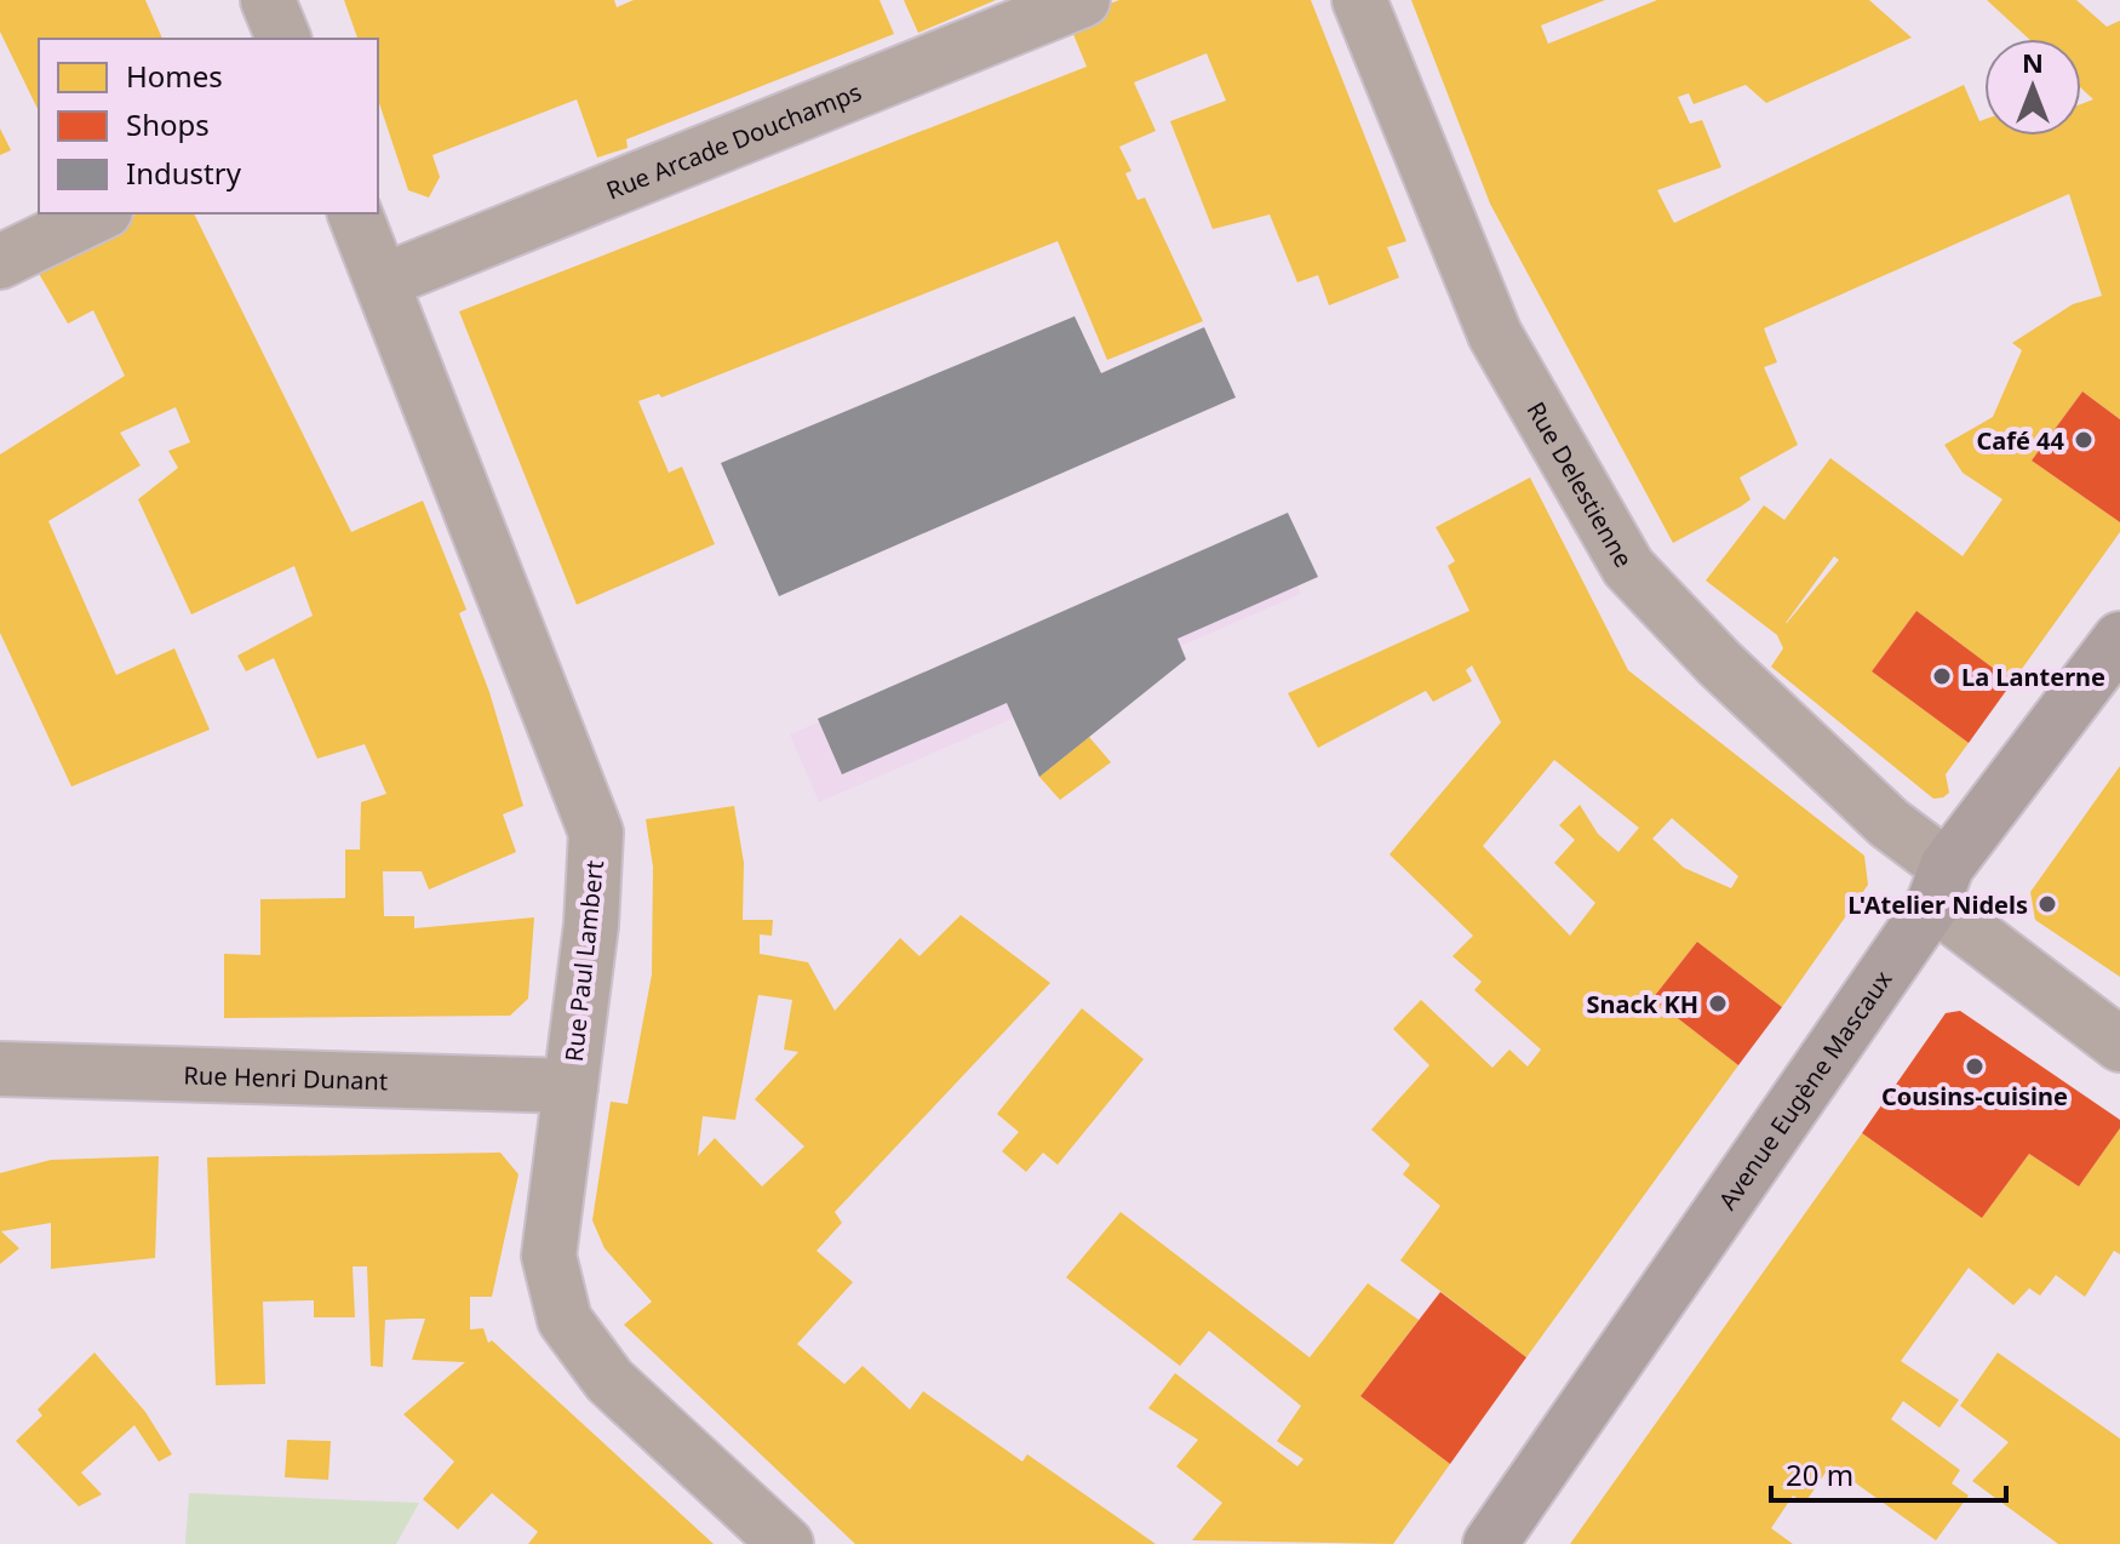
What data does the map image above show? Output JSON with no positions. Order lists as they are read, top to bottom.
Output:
{
  "streets": {
    "main road": ["Avenue Eugène Mascaux"],
    "street": [
      "Rue Arcade Douchamps",
      "Rue Delestienne",
      "Rue Paul Lambert",
      "Rue Henri Dunant"
    ]
  },
  "crossings": [
    ["Rue Arcade Douchamps", "Rue Paul Lambert"],
    ["Rue Delestienne", "Avenue Eugène Mascaux"],
    ["Rue Paul Lambert", "Rue Henri Dunant"]
  ],
  "places": [
    "Café 44",
    "La Lanterne",
    "L'Atelier Nidels",
    "Snack KH",
    "Cousins-cuisine"
  ],
  "legend": ["Homes", "Shops", "Industry"],
  "scale_bar": "20 m",
  "north": "top"
}
